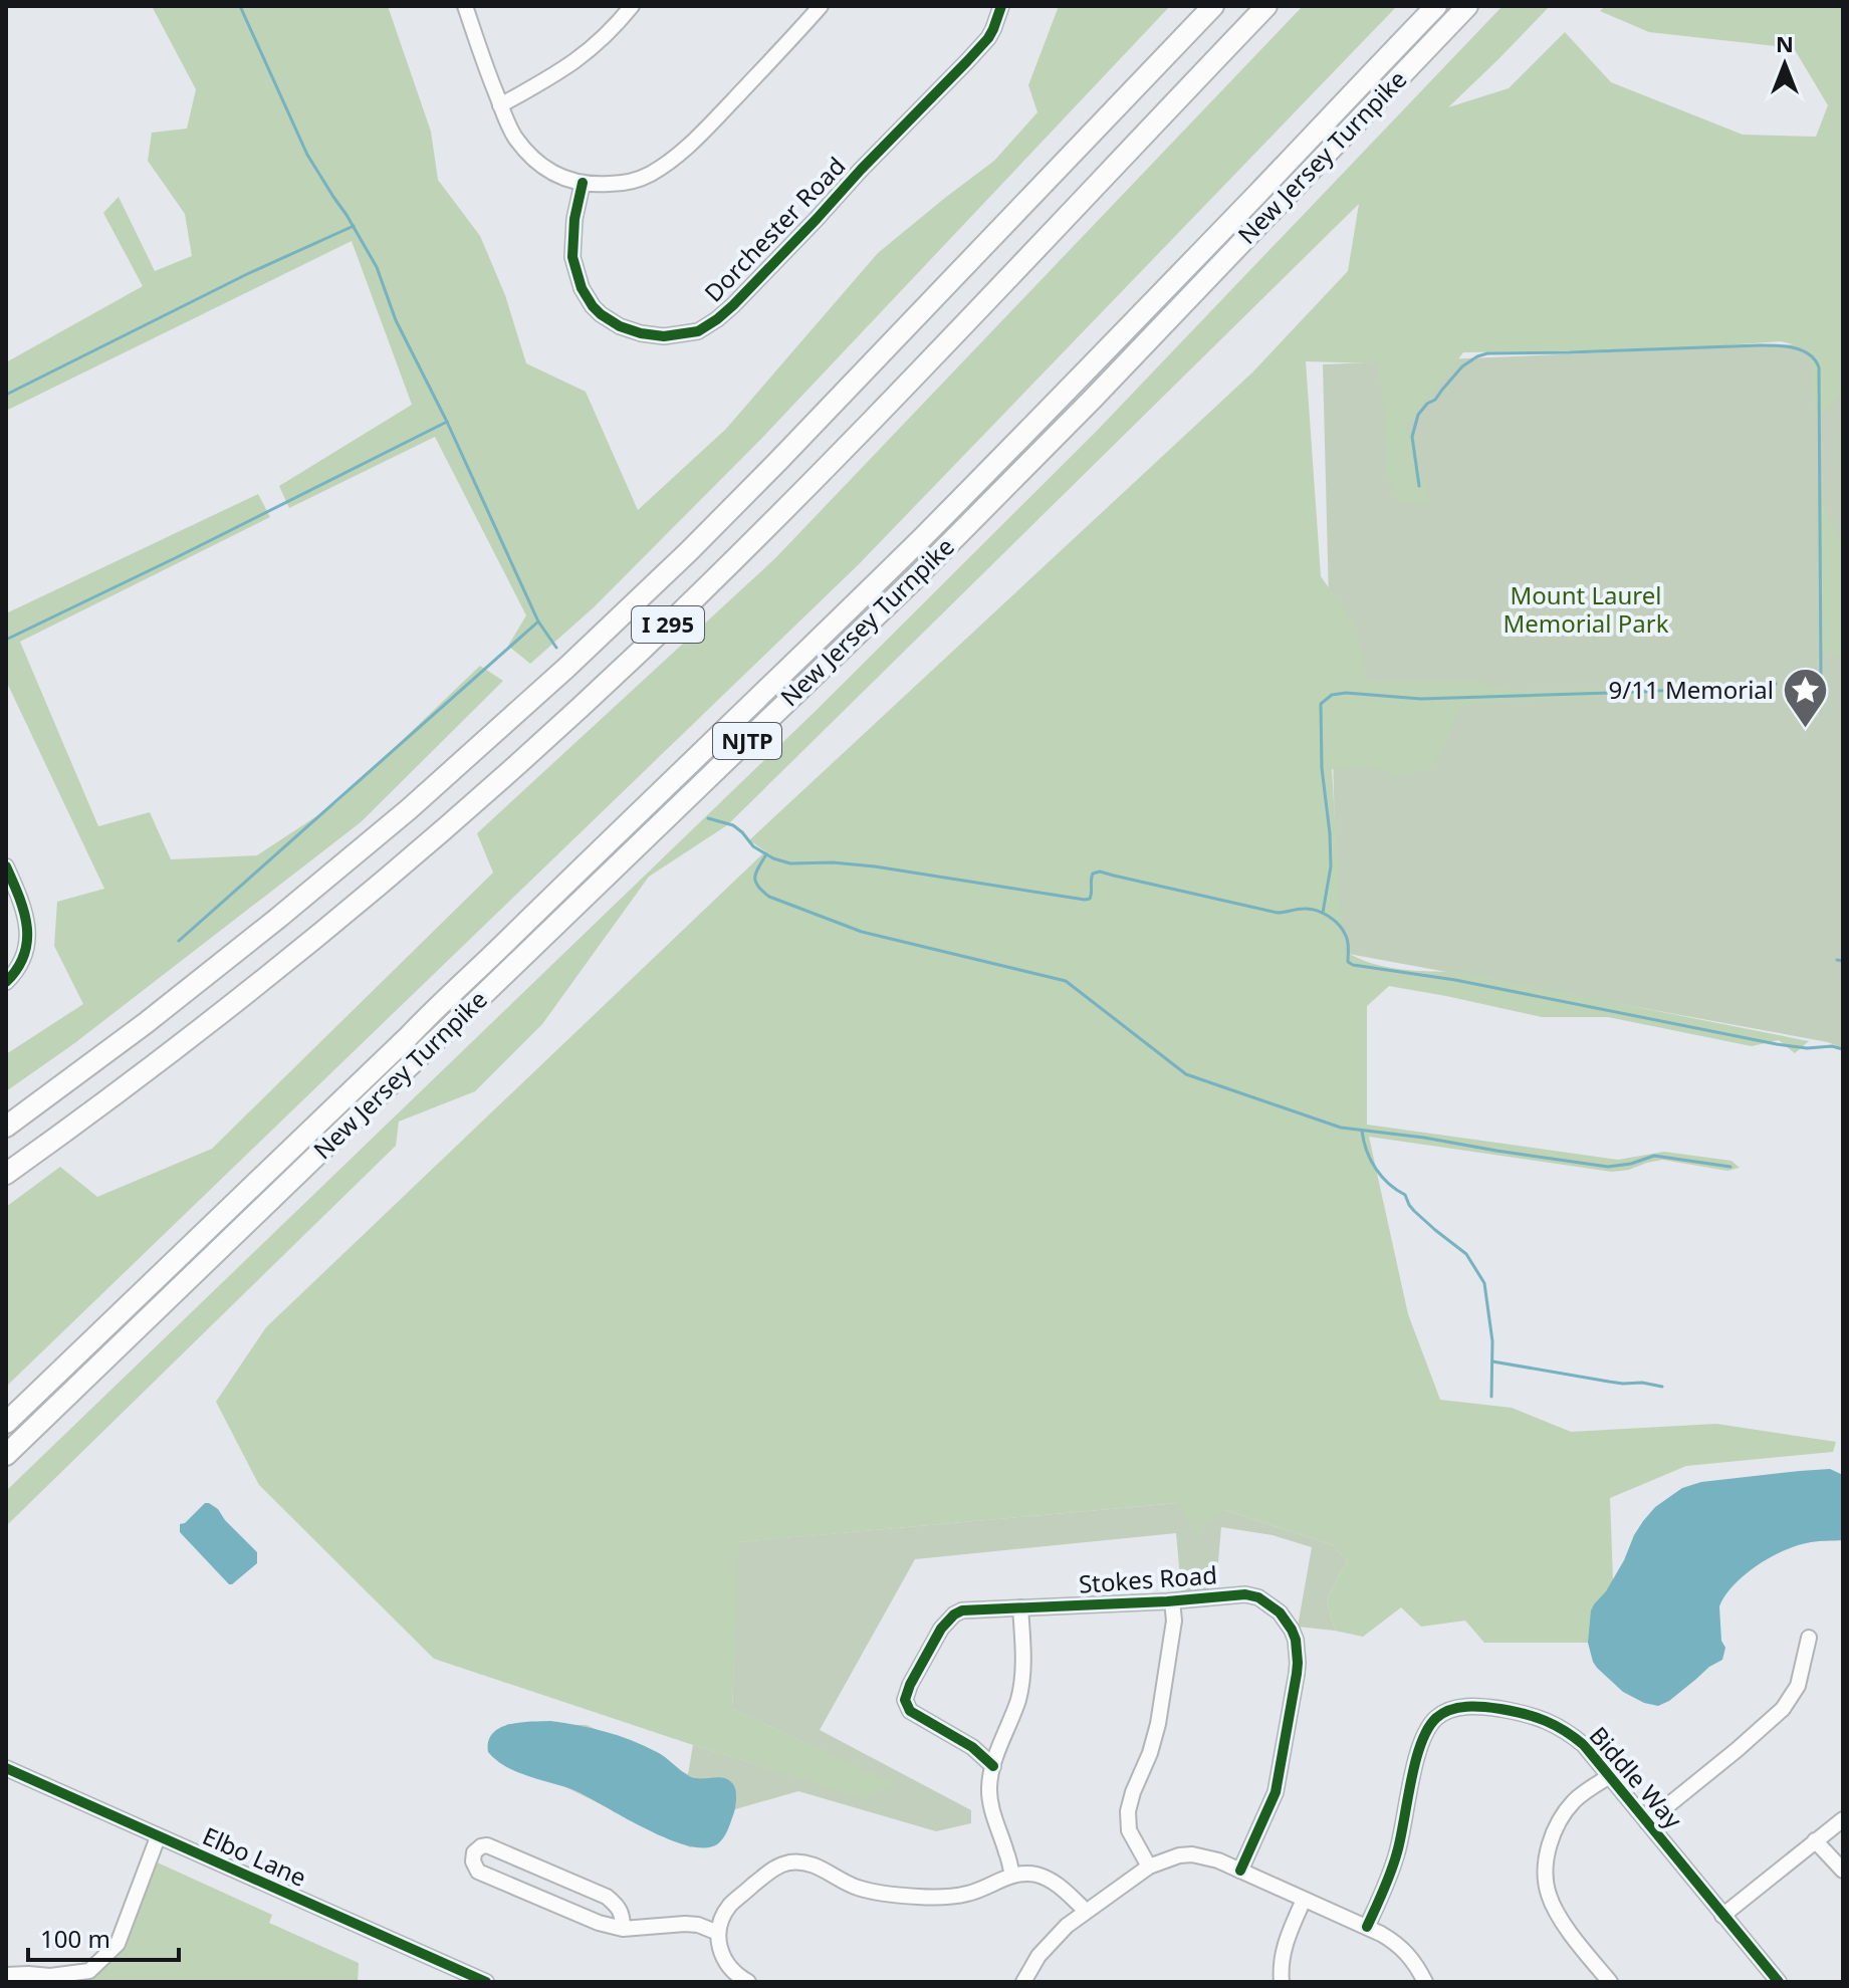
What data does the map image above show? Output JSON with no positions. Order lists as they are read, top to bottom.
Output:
{
  "streets": {
    "highway": ["New Jersey Turnpike", "I 295", "NJTP"],
    "street": [
      "Dorchester Road",
      "Stokes Road",
      "Biddle Way",
      "Elbo Lane"
    ]
  },
  "parks": ["Mount Laurel Memorial Park"],
  "places": {
    "place": ["9/11 Memorial"]
  },
  "scale_bar": "100 m",
  "north": "top"
}
